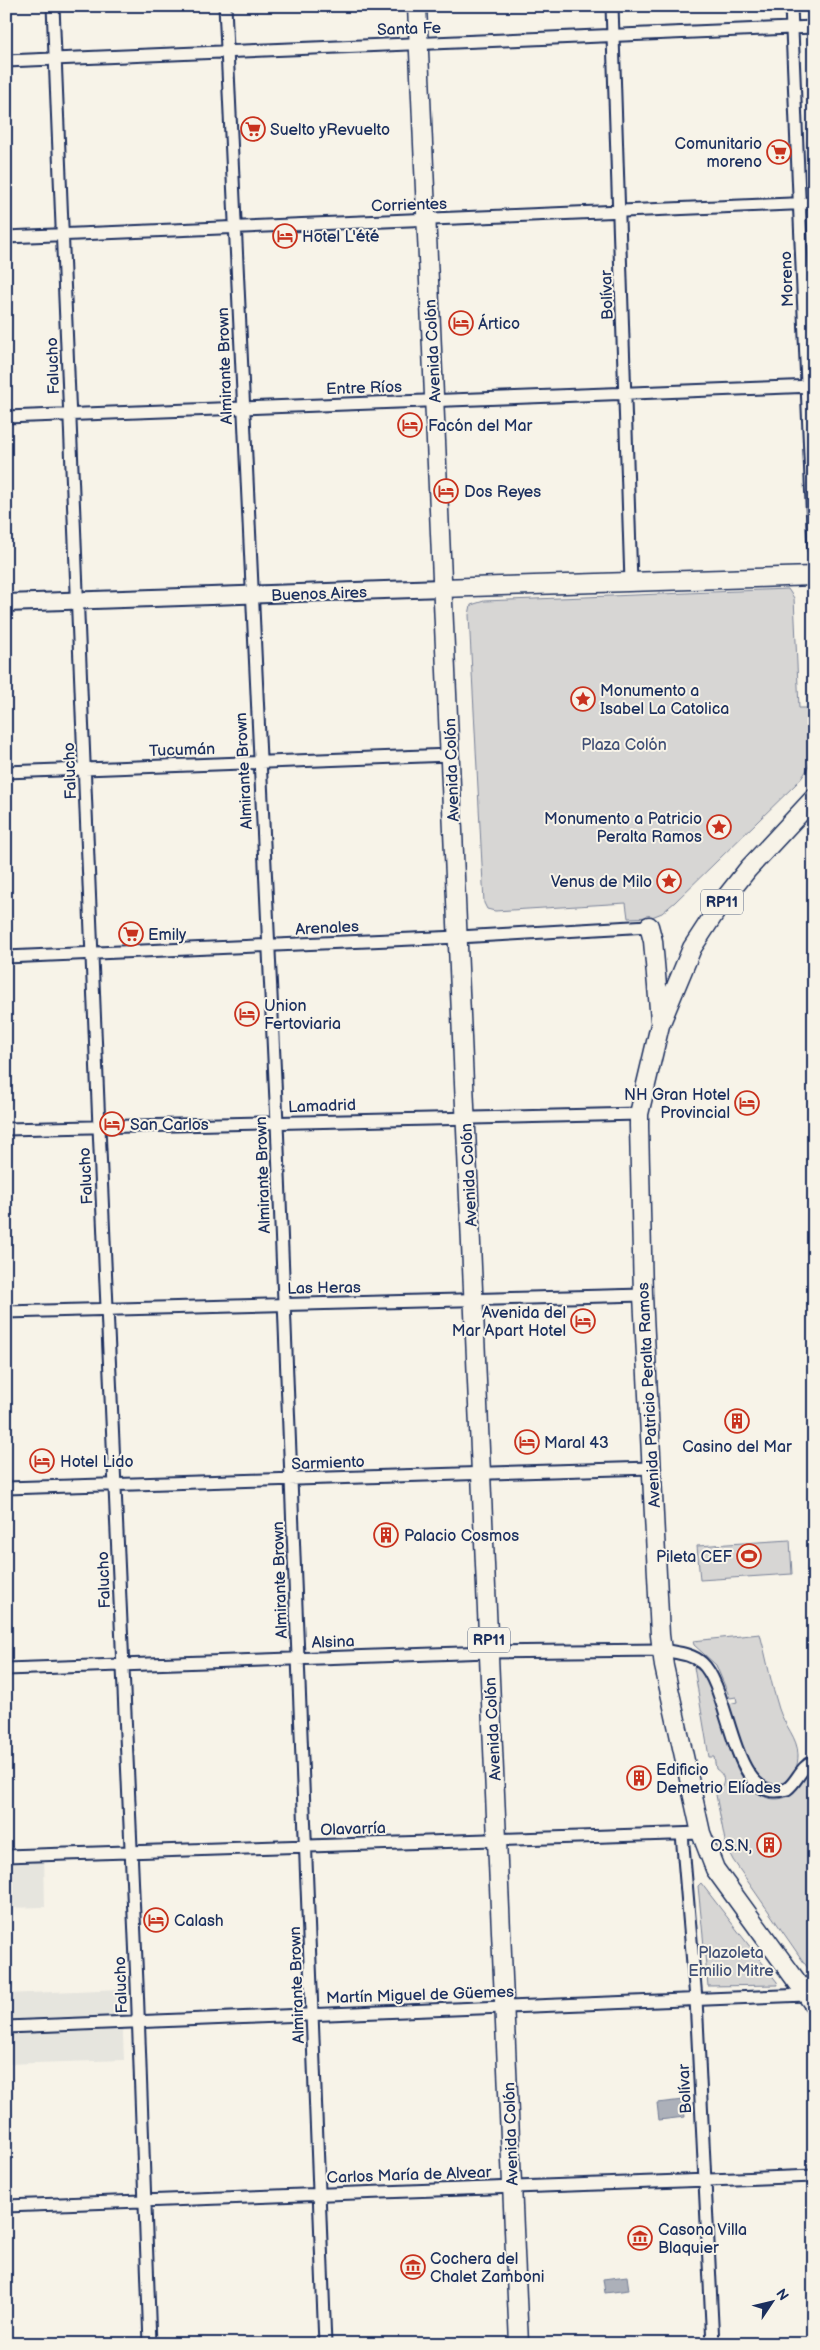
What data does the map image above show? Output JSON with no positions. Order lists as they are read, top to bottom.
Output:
{
  "streets": {
    "main road": [
      "Avenida Colón",
      "Buenos Aires",
      "RP11",
      "Avenida Patricio Peralta Ramos"
    ],
    "street": [
      "Santa Fe",
      "Corrientes",
      "Moreno",
      "Bolívar",
      "Falucho",
      "Almirante Brown",
      "Entre Ríos",
      "Tucumán",
      "Arenales",
      "Lamadrid",
      "Las Heras",
      "Sarmiento",
      "Alsina",
      "Olavarría",
      "Martín Miguel de Güemes",
      "Carlos María de Alvear"
    ]
  },
  "crossings": [
    ["Santa Fe", "Moreno"],
    ["Santa Fe", "Bolívar"],
    ["Santa Fe", "Avenida Colón"],
    ["Santa Fe", "Falucho"],
    ["Santa Fe", "Almirante Brown"],
    ["Corrientes", "Moreno"],
    ["Corrientes", "Bolívar"],
    ["Corrientes", "Avenida Colón"],
    ["Corrientes", "Falucho"],
    ["Corrientes", "Almirante Brown"],
    ["Moreno", "Entre Ríos"],
    ["Bolívar", "Entre Ríos"],
    ["Bolívar", "Buenos Aires"],
    ["Bolívar", "Olavarría"],
    ["Bolívar", "Martín Miguel de Güemes"],
    ["Bolívar", "Carlos María de Alvear"],
    ["Avenida Colón", "Entre Ríos"],
    ["Avenida Colón", "Buenos Aires"],
    ["Avenida Colón", "Tucumán"],
    ["Avenida Colón", "Arenales"],
    ["Avenida Colón", "Lamadrid"],
    ["Avenida Colón", "Las Heras"],
    ["Avenida Colón", "Sarmiento"],
    ["Avenida Colón", "Alsina"],
    ["Avenida Colón", "Olavarría"],
    ["Avenida Colón", "Martín Miguel de Güemes"],
    ["Avenida Colón", "Carlos María de Alvear"],
    ["Falucho", "Entre Ríos"],
    ["Falucho", "Buenos Aires"],
    ["Falucho", "Tucumán"],
    ["Falucho", "Arenales"],
    ["Falucho", "Lamadrid"],
    ["Falucho", "Las Heras"],
    ["Falucho", "Sarmiento"],
    ["Falucho", "Alsina"],
    ["Falucho", "Olavarría"],
    ["Falucho", "Martín Miguel de Güemes"],
    ["Falucho", "Carlos María de Alvear"],
    ["Almirante Brown", "Entre Ríos"],
    ["Almirante Brown", "Buenos Aires"],
    ["Almirante Brown", "Tucumán"],
    ["Almirante Brown", "Arenales"],
    ["Almirante Brown", "Lamadrid"],
    ["Almirante Brown", "Las Heras"],
    ["Almirante Brown", "Sarmiento"],
    ["Almirante Brown", "Alsina"],
    ["Almirante Brown", "Olavarría"],
    ["Almirante Brown", "Martín Miguel de Güemes"],
    ["Almirante Brown", "Carlos María de Alvear"],
    ["RP11", "Arenales"],
    ["RP11", "Avenida Patricio Peralta Ramos"],
    ["Lamadrid", "Avenida Patricio Peralta Ramos"],
    ["Las Heras", "Avenida Patricio Peralta Ramos"],
    ["Avenida Patricio Peralta Ramos", "Sarmiento"],
    ["Avenida Patricio Peralta Ramos", "Alsina"],
    ["Avenida Patricio Peralta Ramos", "Olavarría"],
    ["Avenida Patricio Peralta Ramos", "Martín Miguel de Güemes"]
  ],
  "parks": ["Plaza Colón", "Plazoleta Emilio Mitre"],
  "places": {
    "supermarket": ["Suelto yRevuelto", "Comunitario moreno", "Emily"],
    "hotel": [
      "Hotel L'été",
      "Ártico",
      "Facón del Mar",
      "Dos Reyes",
      "Union Fertoviaria",
      "NH Gran Hotel Provincial",
      "San Carlos",
      "Avenida del Mar Apart Hotel",
      "Maral 43",
      "Hotel Lido",
      "Calash"
    ],
    "place": ["Monumento a Isabel La Catolica", "Monumento a Patricio Peralta Ramos", "Venus de Milo"],
    "building": [
      "Casino del Mar",
      "Palacio Cosmos",
      "Edificio Demetrio Elíades",
      "O.S.N,"
    ],
    "sports": ["Pileta CEF"],
    "museum": ["Casona Villa Blaquier", "Cochera del Chalet Zamboni"]
  },
  "north": "top right"
}
